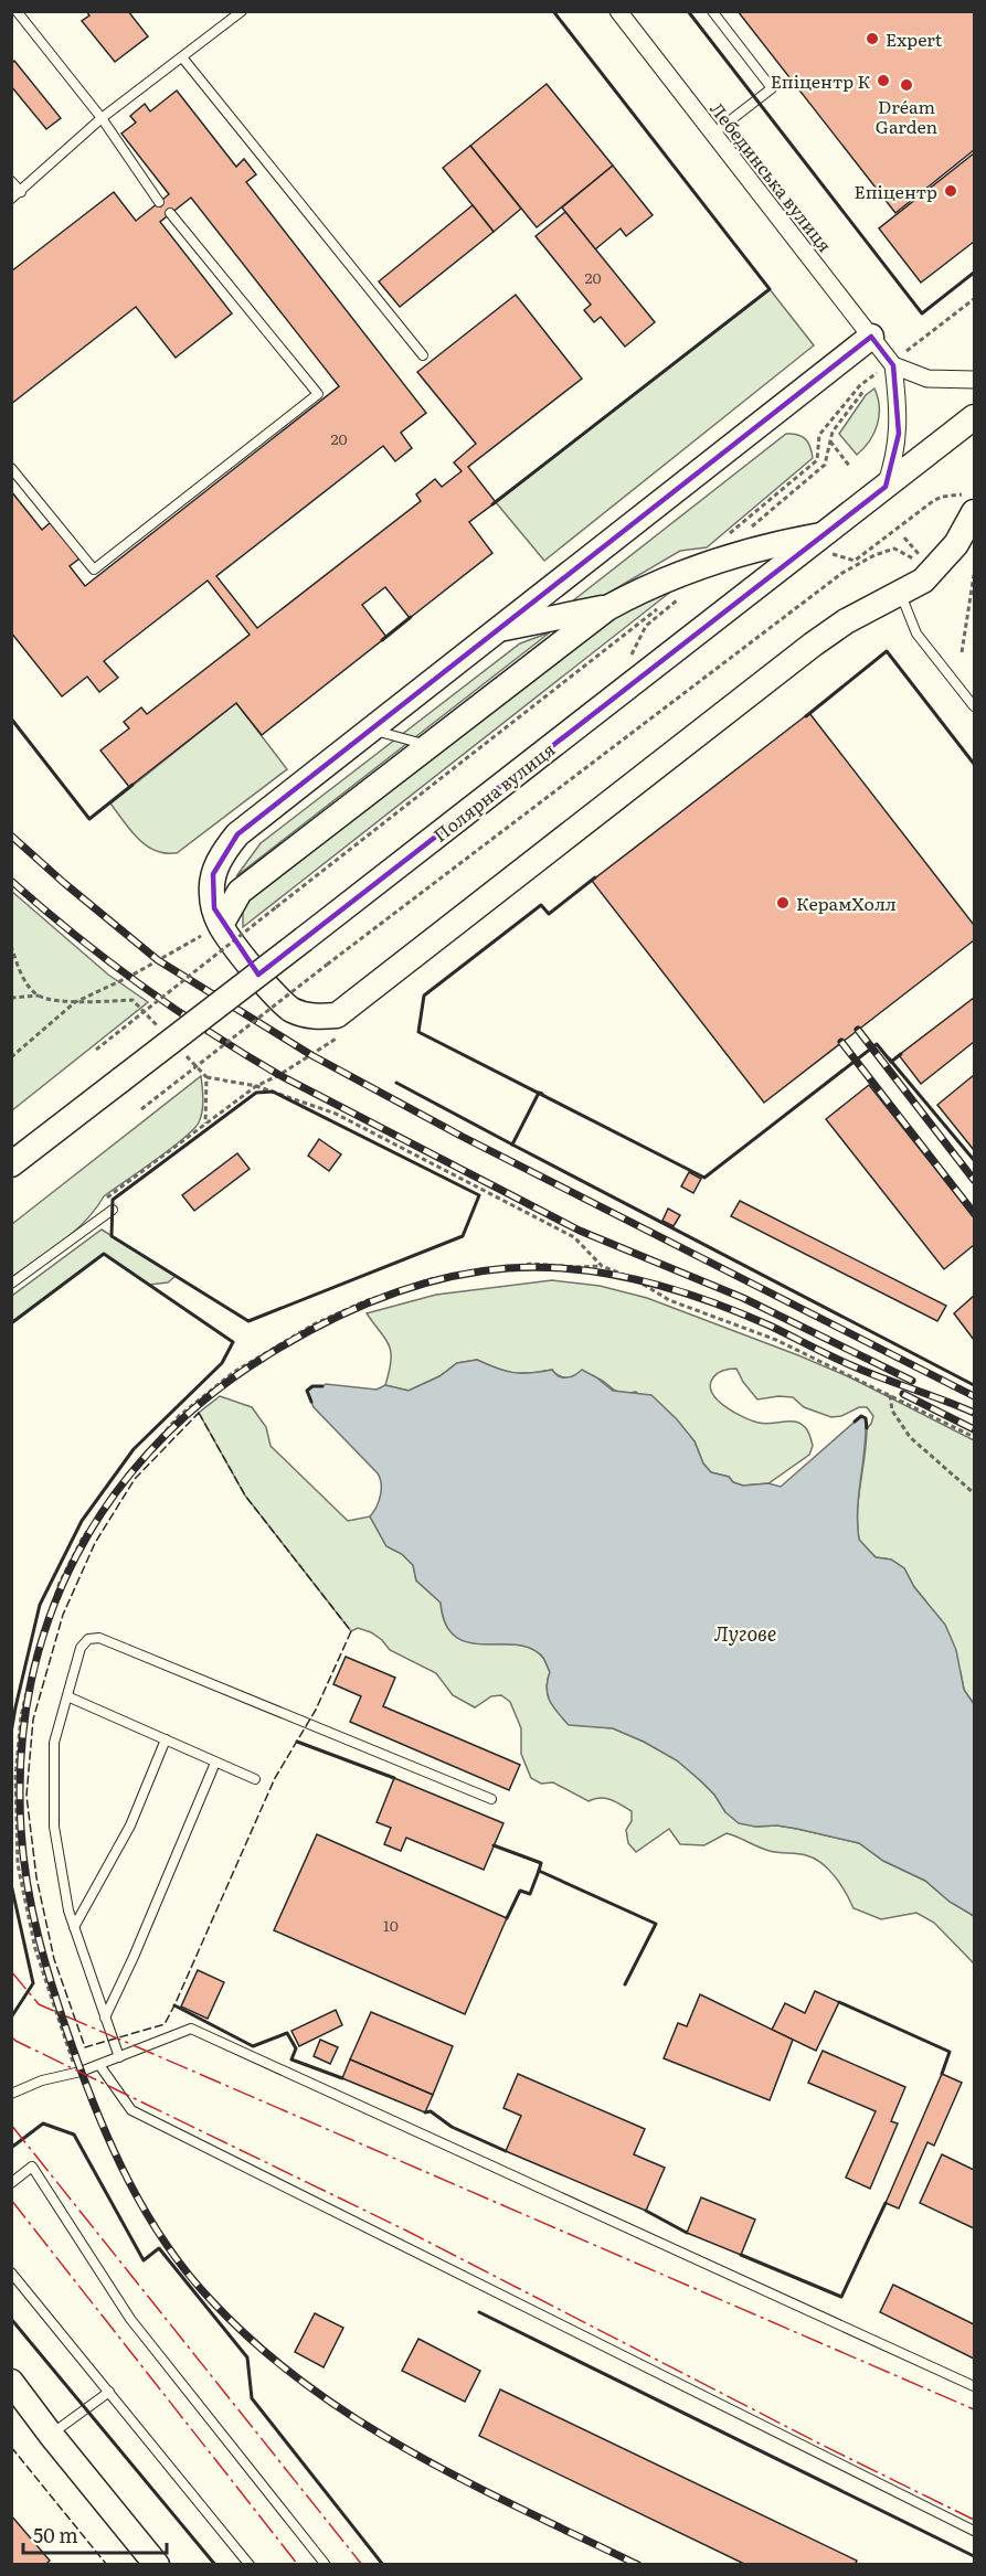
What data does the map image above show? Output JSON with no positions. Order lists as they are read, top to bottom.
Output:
{
  "streets": {
    "street": ["Лебединська вулиця", "Полярна вулиця"]
  },
  "water": ["Лугове"],
  "places": [
    "Expert",
    "Епіцентр К",
    "Dréam Garden",
    "Епіцентр",
    "КерамХолл"
  ],
  "house_numbers": ["20", "20", "10"],
  "scale_bar": "50 m"
}
